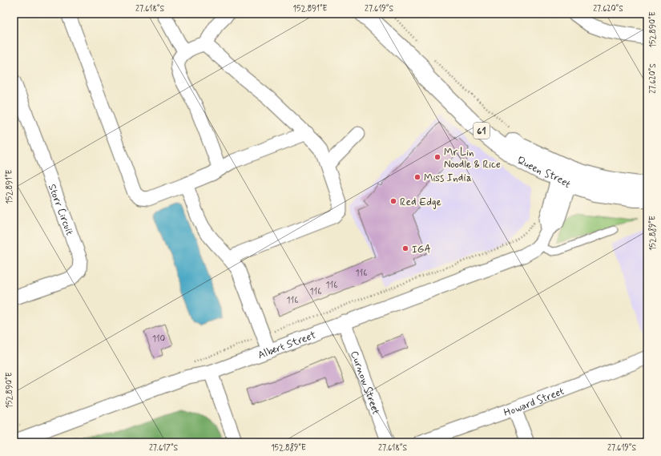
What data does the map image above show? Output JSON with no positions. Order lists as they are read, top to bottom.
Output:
{
  "streets": {
    "main road": ["61", "Queen Street"],
    "street": [
      "Storr Circuit",
      "Albert Street",
      "Curnow Street",
      "Howard Street"
    ]
  },
  "crossings": [
    ["Queen Street", "Albert Street"],
    ["Albert Street", "Curnow Street"]
  ],
  "places": [
    "Mr Lin Noodle & Rice",
    "Miss India",
    "Red Edge",
    "IGA"
  ],
  "house_numbers": [
    "116",
    "116",
    "116",
    "116",
    "110"
  ],
  "coordinates": [
    "27.618°S",
    "152.891°E",
    "27.619°S",
    "27.620°S",
    "152.890°E",
    "152.889°E",
    "27.617°S"
  ]
}
